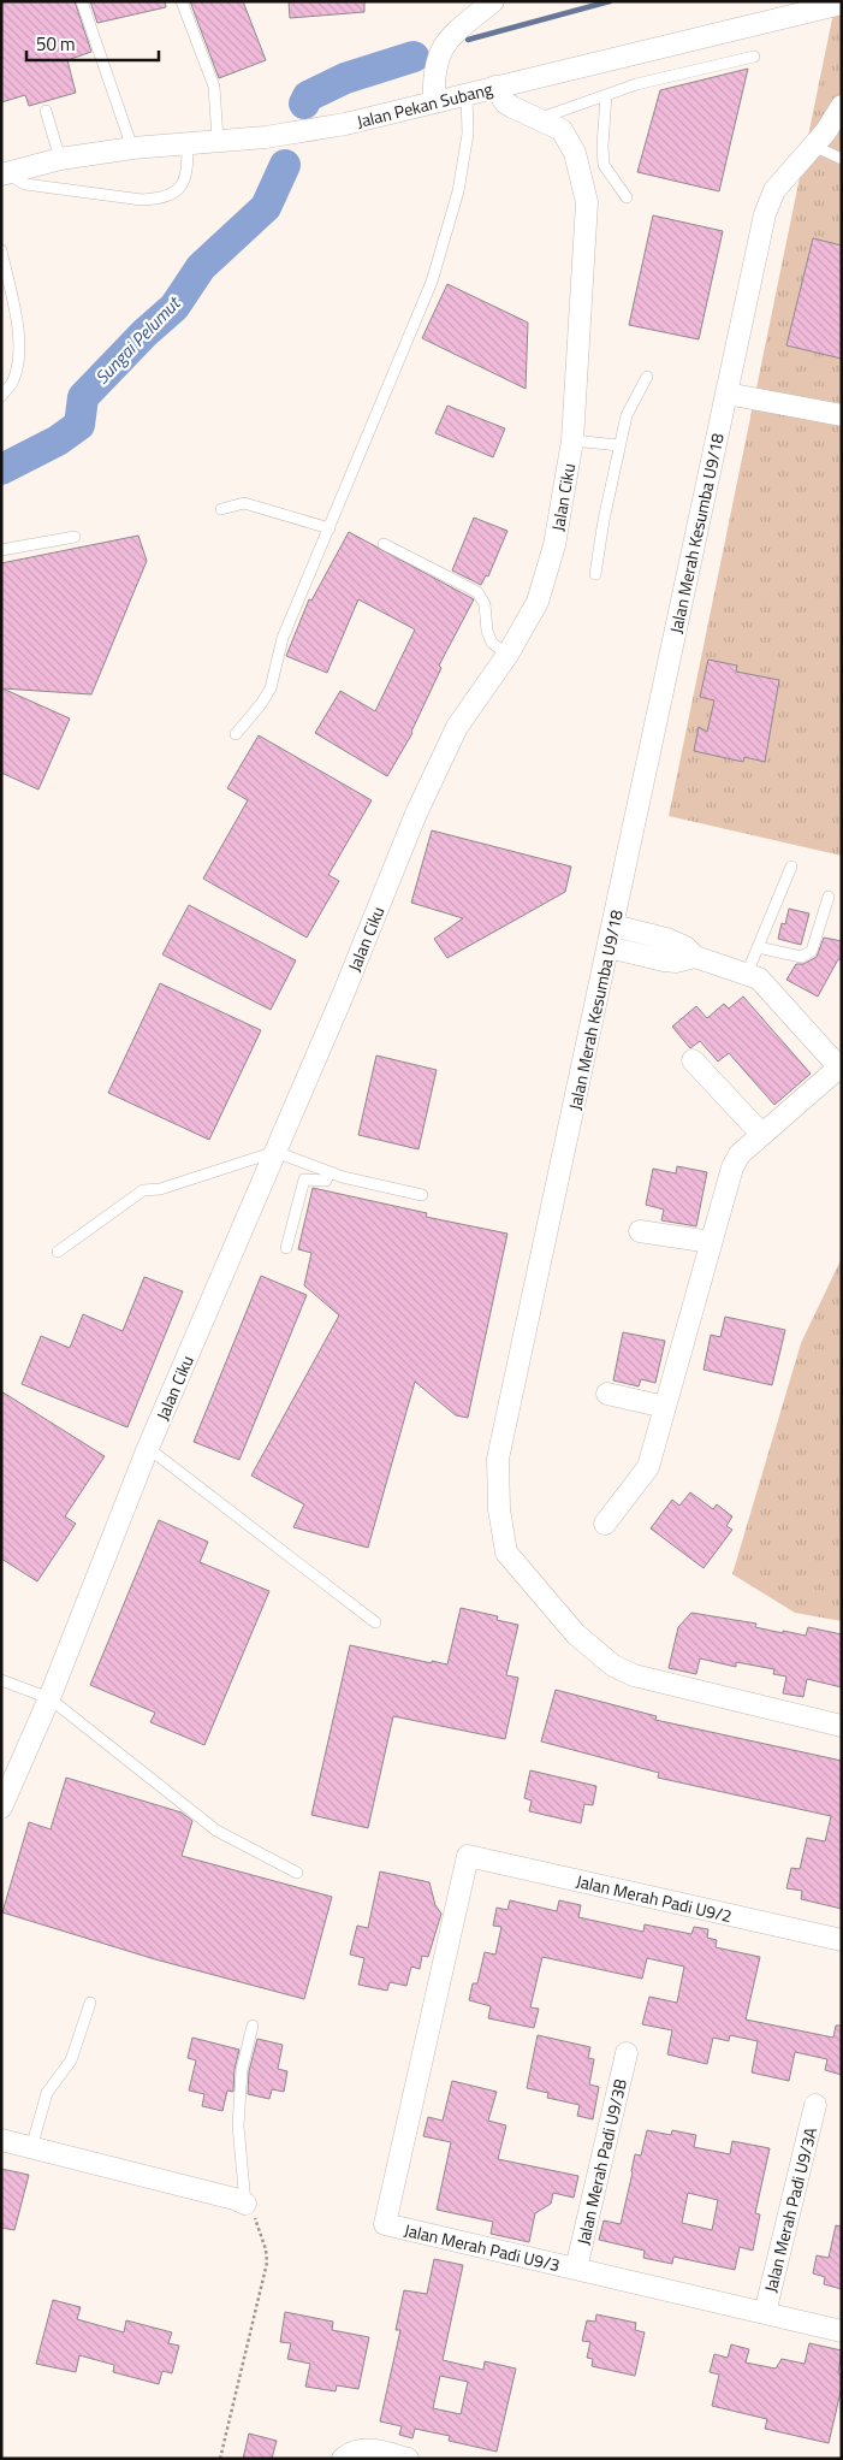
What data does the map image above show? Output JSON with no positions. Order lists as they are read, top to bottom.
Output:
{
  "streets": {
    "street": [
      "Jalan Pekan Subang",
      "Jalan Ciku",
      "Jalan Merah Kesumba U9/18",
      "Jalan Merah Padi U9/2",
      "Jalan Merah Padi U9/3B",
      "Jalan Merah Padi U9/3A",
      "Jalan Merah Padi U9/3"
    ]
  },
  "crossings": [
    ["Jalan Pekan Subang", "Jalan Ciku"],
    ["Jalan Merah Padi U9/2", "Jalan Merah Padi U9/3"],
    ["Jalan Merah Padi U9/3B", "Jalan Merah Padi U9/3"],
    ["Jalan Merah Padi U9/3A", "Jalan Merah Padi U9/3"]
  ],
  "water": ["Sungai Pelumut"],
  "scale_bar": "50 m"
}
